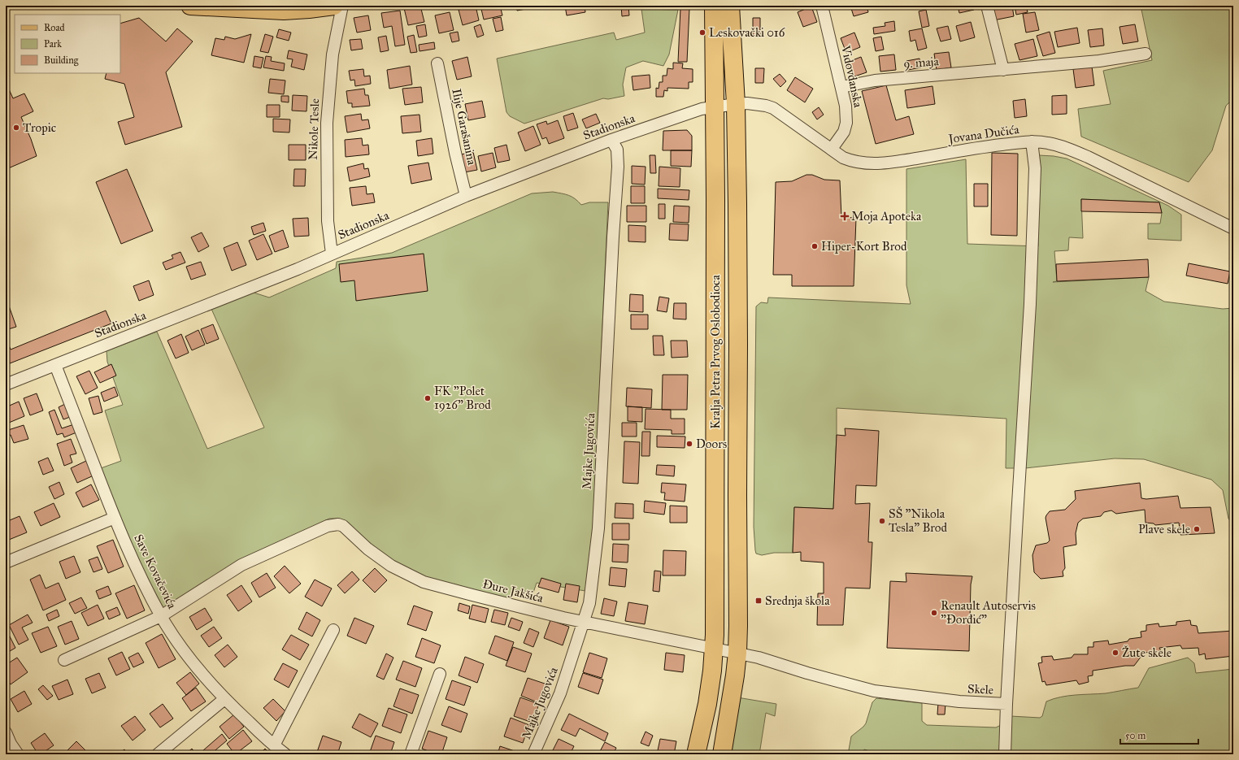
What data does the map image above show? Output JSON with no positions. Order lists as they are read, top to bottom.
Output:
{
  "streets": {
    "main road": ["Kralja Petra Prvog Oslobodioca"],
    "street": [
      "9. maja",
      "Vidovdanska",
      "Ilije Garašanina",
      "Stadionska",
      "Nikole Tesle",
      "Jovana Dučića",
      "Majke Jugovića",
      "Save Kovačevića",
      "Đure Jakšića",
      "Skele"
    ]
  },
  "crossings": [
    ["9. maja", "Vidovdanska"],
    ["Vidovdanska", "Jovana Dučića"],
    ["Ilije Garašanina", "Stadionska"],
    ["Stadionska", "Nikole Tesle"],
    ["Stadionska", "Jovana Dučića"],
    ["Stadionska", "Kralja Petra Prvog Oslobodioca"],
    ["Stadionska", "Majke Jugovića"],
    ["Stadionska", "Save Kovačevića"],
    ["Jovana Dučića", "Kralja Petra Prvog Oslobodioca"],
    ["Jovana Dučića", "Skele"],
    ["Kralja Petra Prvog Oslobodioca", "Đure Jakšića"],
    ["Kralja Petra Prvog Oslobodioca", "Skele"],
    ["Majke Jugovića", "Đure Jakšića"],
    ["Save Kovačevića", "Đure Jakšića"],
    ["Đure Jakšića", "Skele"]
  ],
  "places": {
    "other": [
      "Leskovački 016",
      "Tropic",
      "Hiper-Kort Brod",
      "FK \"Polet 1926\" Brod",
      "Doors",
      "SŠ \"Nikola Tesla\" Brod",
      "Plave skele",
      "Renault Autoservis \"Đorđić\"",
      "Žute skele"
    ],
    "health": ["Moja Apoteka"],
    "transit": ["Srednja škola"]
  },
  "legend": ["Road", "Park", "Building"],
  "scale_bar": "50 m"
}
